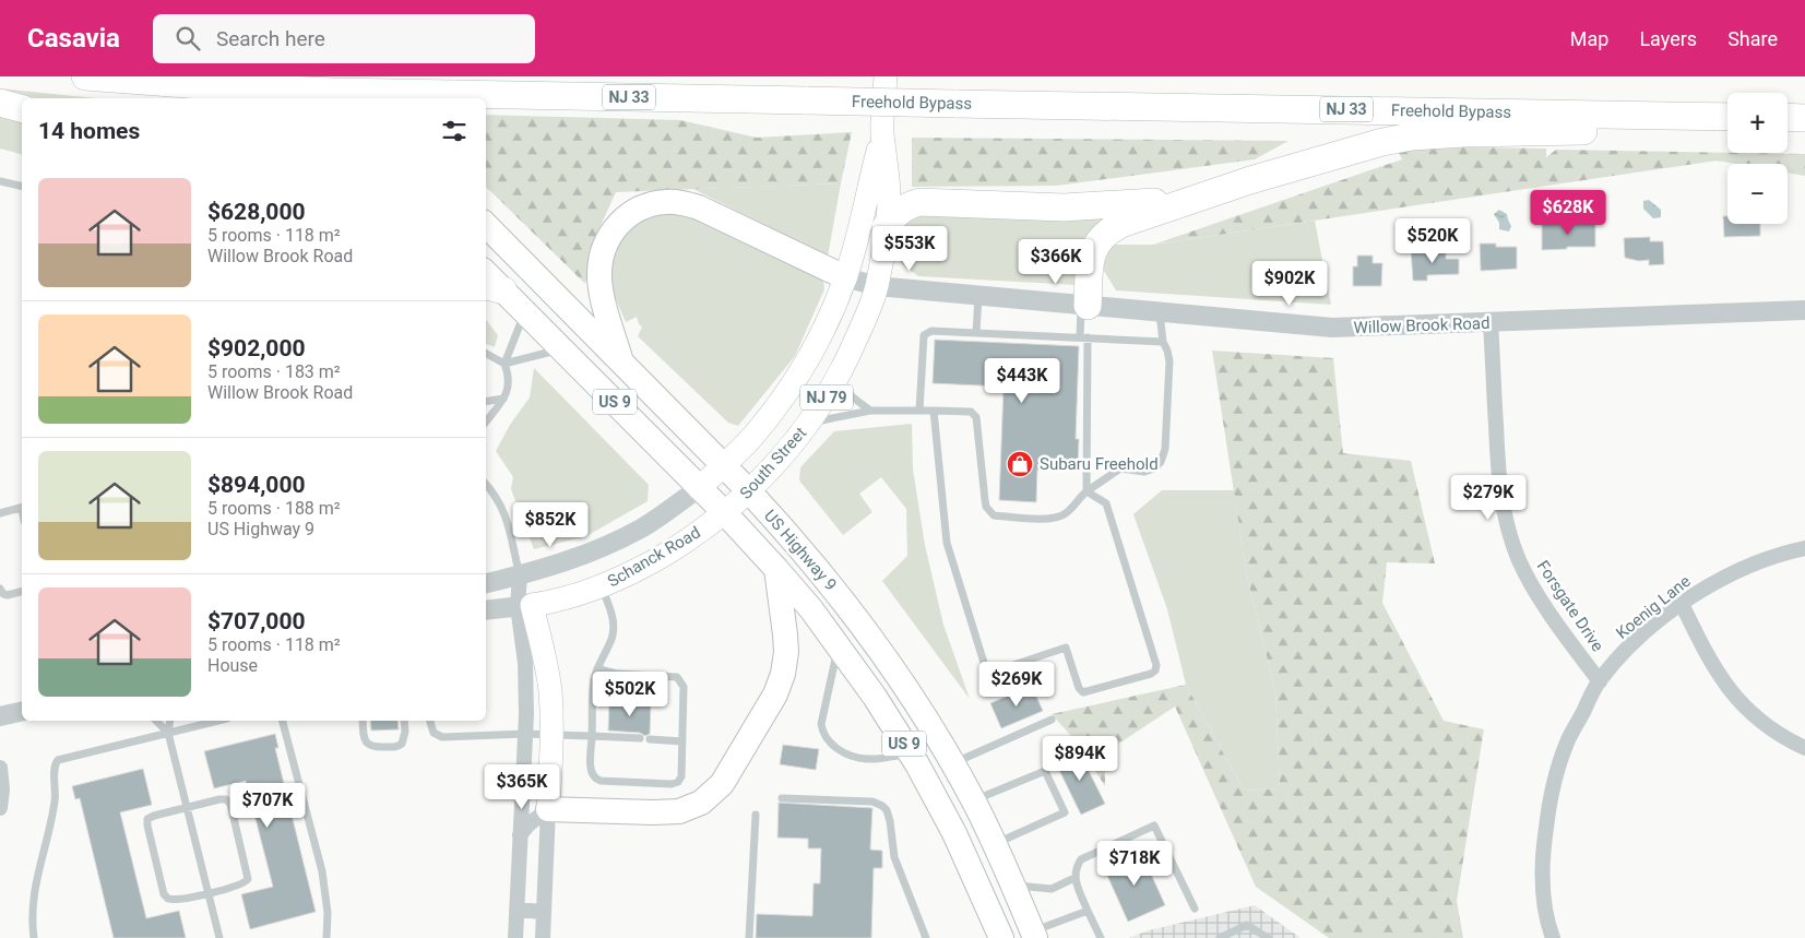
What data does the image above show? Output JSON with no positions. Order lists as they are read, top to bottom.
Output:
{
  "streets": {
    "highway": [
      "NJ 33",
      "Freehold Bypass",
      "US 9",
      "US Highway 9"
    ],
    "main road": ["NJ 79", "South Street", "Schanck Road"],
    "street": ["Willow Brook Road", "Forsgate Drive", "Koenig Lane"]
  },
  "crossings": [
    ["Willow Brook Road", "South Street"],
    ["Willow Brook Road", "Forsgate Drive"],
    ["South Street", "US Highway 9"],
    ["South Street", "Schanck Road"],
    ["US Highway 9", "Schanck Road"],
    ["Forsgate Drive", "Koenig Lane"]
  ],
  "places": {
    "shop": ["Subaru Freehold"]
  },
  "page": {
    "header": "Casavia",
    "search": "Search here",
    "nav": ["Map", "Layers", "Share"],
    "map_buttons": ["+", "−"],
    "heading": "14 homes",
    "list": [
      {
        "name": "$628,000",
        "note": "5 rooms · 118 m² · Willow Brook Road"
      },
      {
        "name": "$902,000",
        "note": "5 rooms · 183 m² · Willow Brook Road"
      },
      {
        "name": "$894,000",
        "note": "5 rooms · 188 m² · US Highway 9"
      },
      {
        "name": "$707,000",
        "note": "5 rooms · 118 m² · House"
      }
    ],
    "price": [
      "$628K",
      "$520K",
      "$553K",
      "$366K",
      "$902K",
      "$443K",
      "$279K",
      "$852K",
      "$269K",
      "$502K",
      "$894K",
      "$365K",
      "$707K",
      "$718K"
    ]
  }
}
